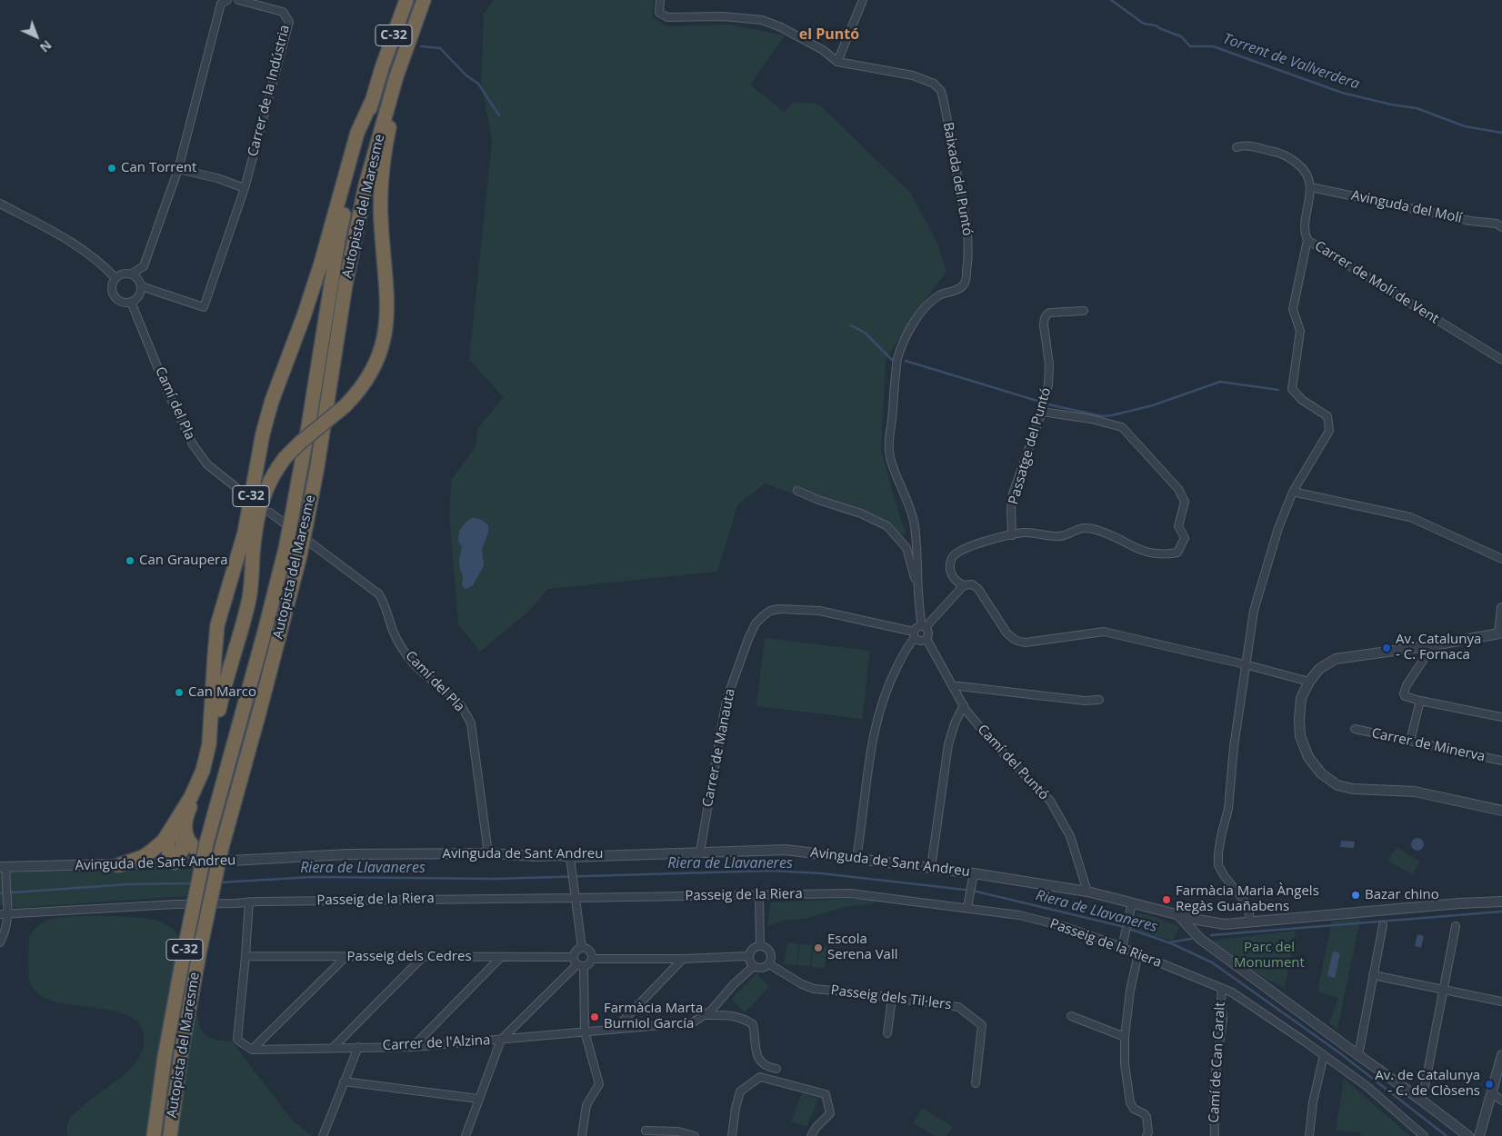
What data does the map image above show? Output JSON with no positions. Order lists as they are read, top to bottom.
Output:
{
  "streets": {
    "highway": ["C-32", "Autopista del Maresme"],
    "street": [
      "Carrer de la Indústria",
      "Baixada del Puntó",
      "Avinguda del Molí",
      "Carrer de Molí de Vent",
      "Camí del Pla",
      "Passatge del Puntó",
      "Carrer de Minerva",
      "Carrer de Manauta",
      "Camí del Puntó",
      "Avinguda de Sant Andreu",
      "Passeig de la Riera",
      "Passeig dels Cedres",
      "Passeig dels Til·lers",
      "Carrer de l'Alzina",
      "Camí de Can Caralt"
    ]
  },
  "crossings": [
    ["C-32", "Autopista del Maresme"],
    ["C-32", "Avinguda de Sant Andreu"],
    ["Carrer de la Indústria", "Camí del Pla"],
    ["Baixada del Puntó", "Carrer de Manauta"],
    ["Baixada del Puntó", "Camí del Puntó"],
    ["Avinguda del Molí", "Carrer de Molí de Vent"],
    ["Camí del Pla", "Avinguda de Sant Andreu"],
    ["Carrer de Manauta", "Camí del Puntó"],
    ["Carrer de Manauta", "Avinguda de Sant Andreu"],
    ["Camí del Puntó", "Avinguda de Sant Andreu"],
    ["Passeig de la Riera", "Camí de Can Caralt"],
    ["Passeig dels Til·lers", "Carrer de l'Alzina"]
  ],
  "districts": ["el Puntó"],
  "water": ["Torrent de Vallverdera", "Riera de Llavaneres"],
  "parks": ["Parc del Monument"],
  "places": [
    "Can Torrent",
    "Can Graupera",
    "Av. Catalunya - C. Fornaca",
    "Can Marco",
    "Bazar chino",
    "Farmàcia Maria Àngels Regàs Guañabens",
    "Escola Serena Vall",
    "Farmàcia Marta Burniol García",
    "Av. de Catalunya - C. de Clòsens"
  ],
  "north": "bottom right"
}
